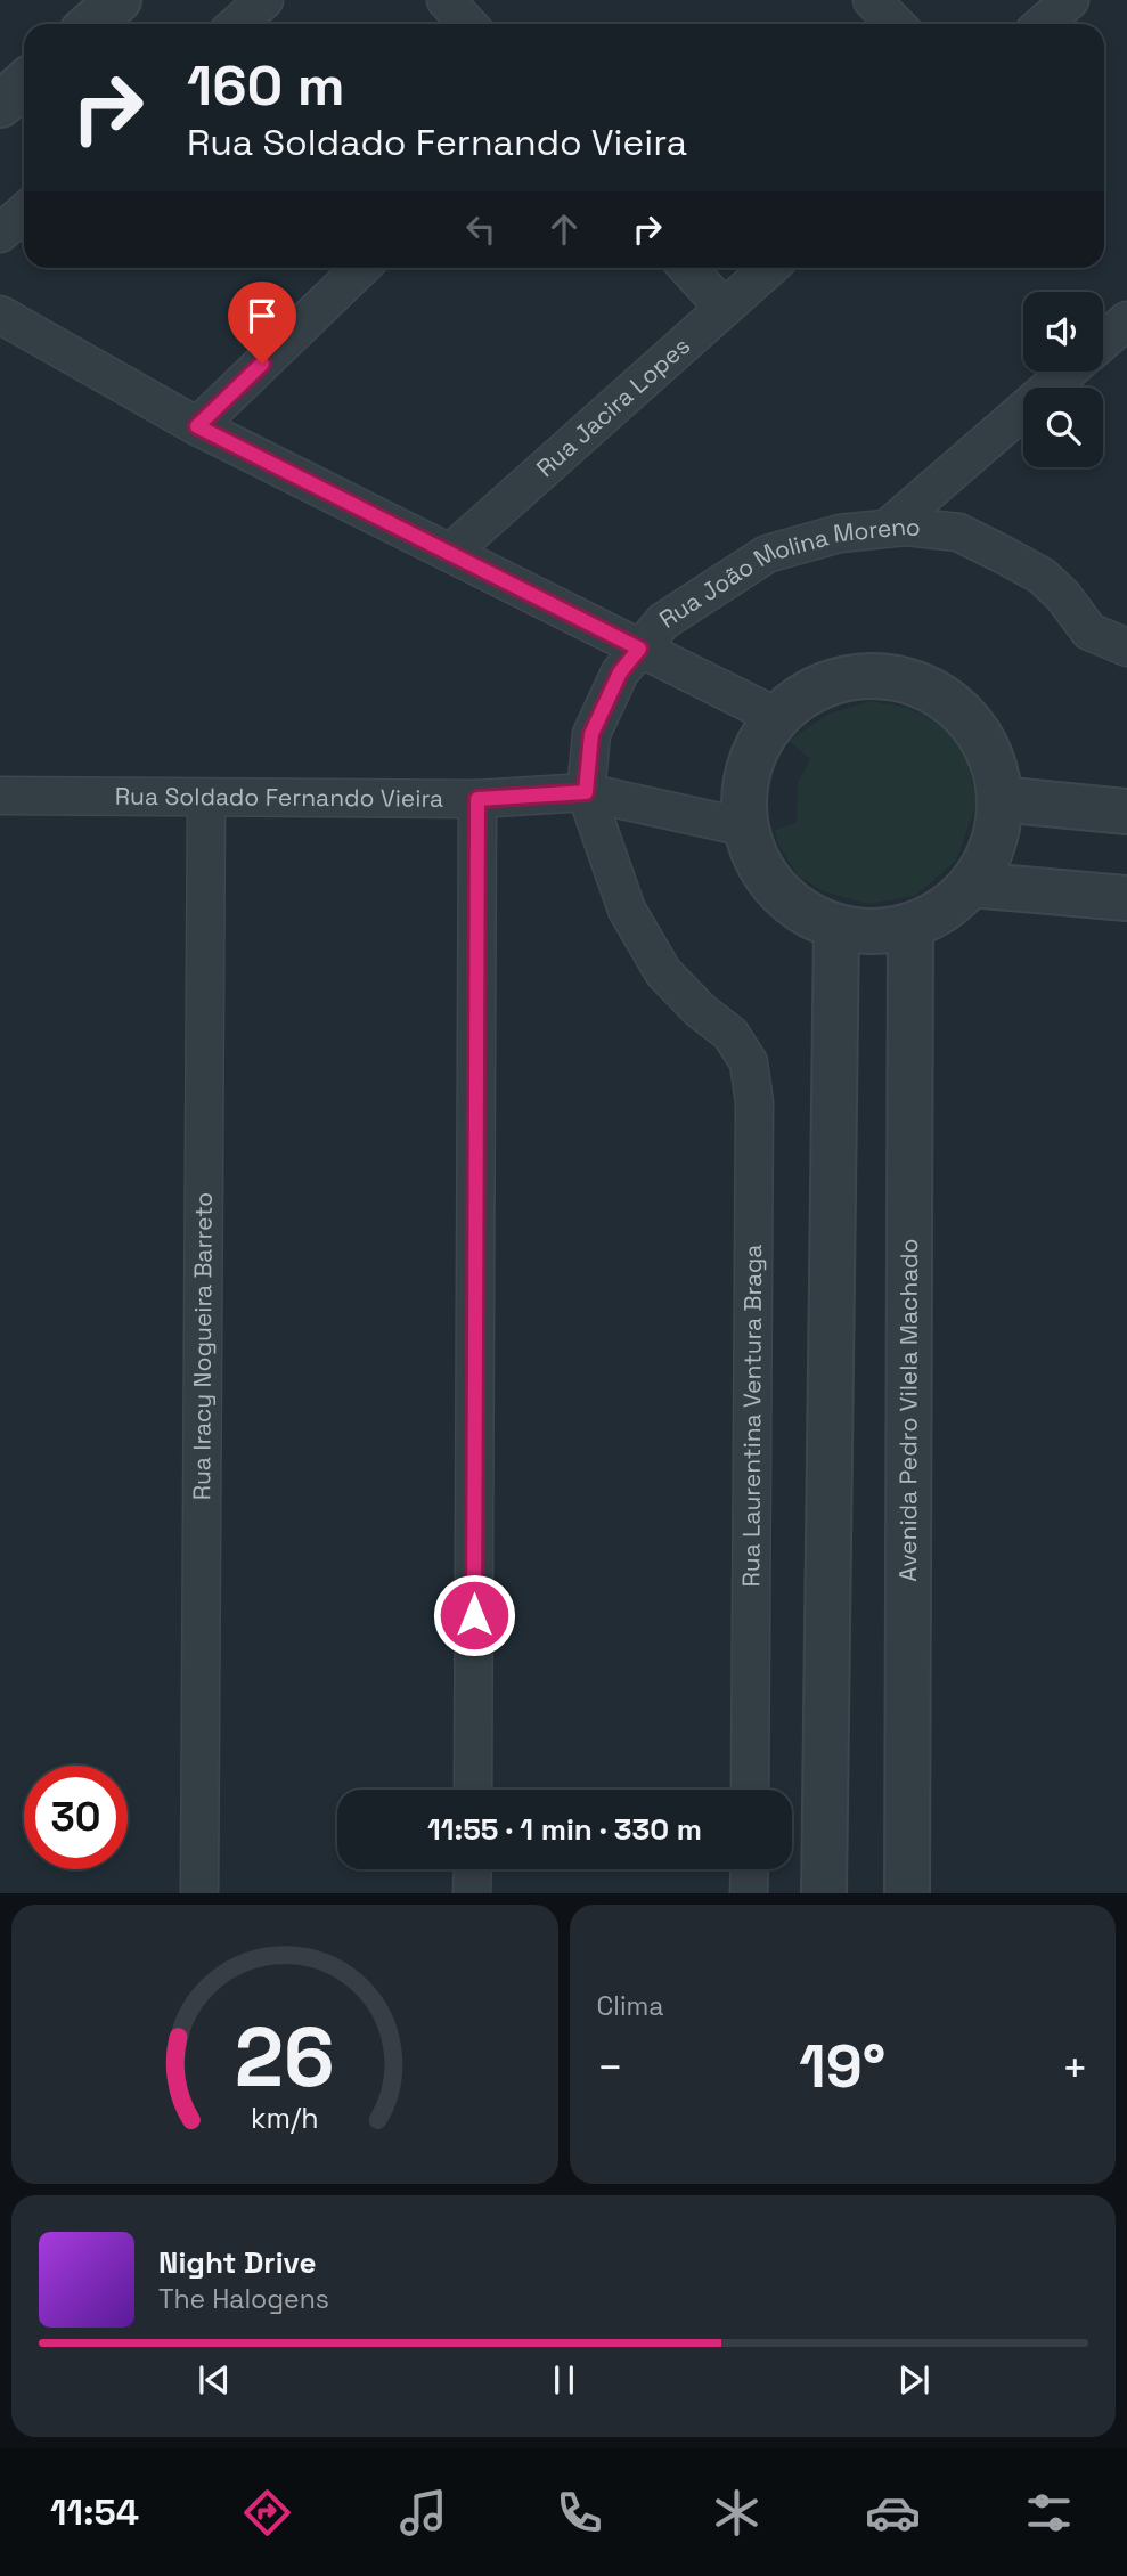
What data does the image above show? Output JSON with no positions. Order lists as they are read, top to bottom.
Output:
{
  "streets": {
    "street": [
      "Rua Jacira Lopes",
      "Rua João Molina Moreno",
      "Rua Soldado Fernando Vieira",
      "Rua Iracy Nogueira Barreto",
      "Avenida Pedro Vilela Machado",
      "Rua Laurentina Ventura Braga"
    ]
  },
  "crossings": [
    ["Rua João Molina Moreno", "Rua Soldado Fernando Vieira"],
    ["Rua João Molina Moreno", "Rua Laurentina Ventura Braga"],
    ["Rua Soldado Fernando Vieira", "Rua Iracy Nogueira Barreto"],
    ["Rua Soldado Fernando Vieira", "Avenida Pedro Vilela Machado"]
  ],
  "page": {
    "turn": ["160 m", "Rua Soldado Fernando Vieira"],
    "limit": "30",
    "trip": "11:55 · 1 min · 330 m",
    "tile": "Clima",
    "heat": ["−", "19°", "+"],
    "song": ["Night Drive", "The Halogens"],
    "tabs": "11:54",
    "gauge": ["26", "km/h"]
  }
}
